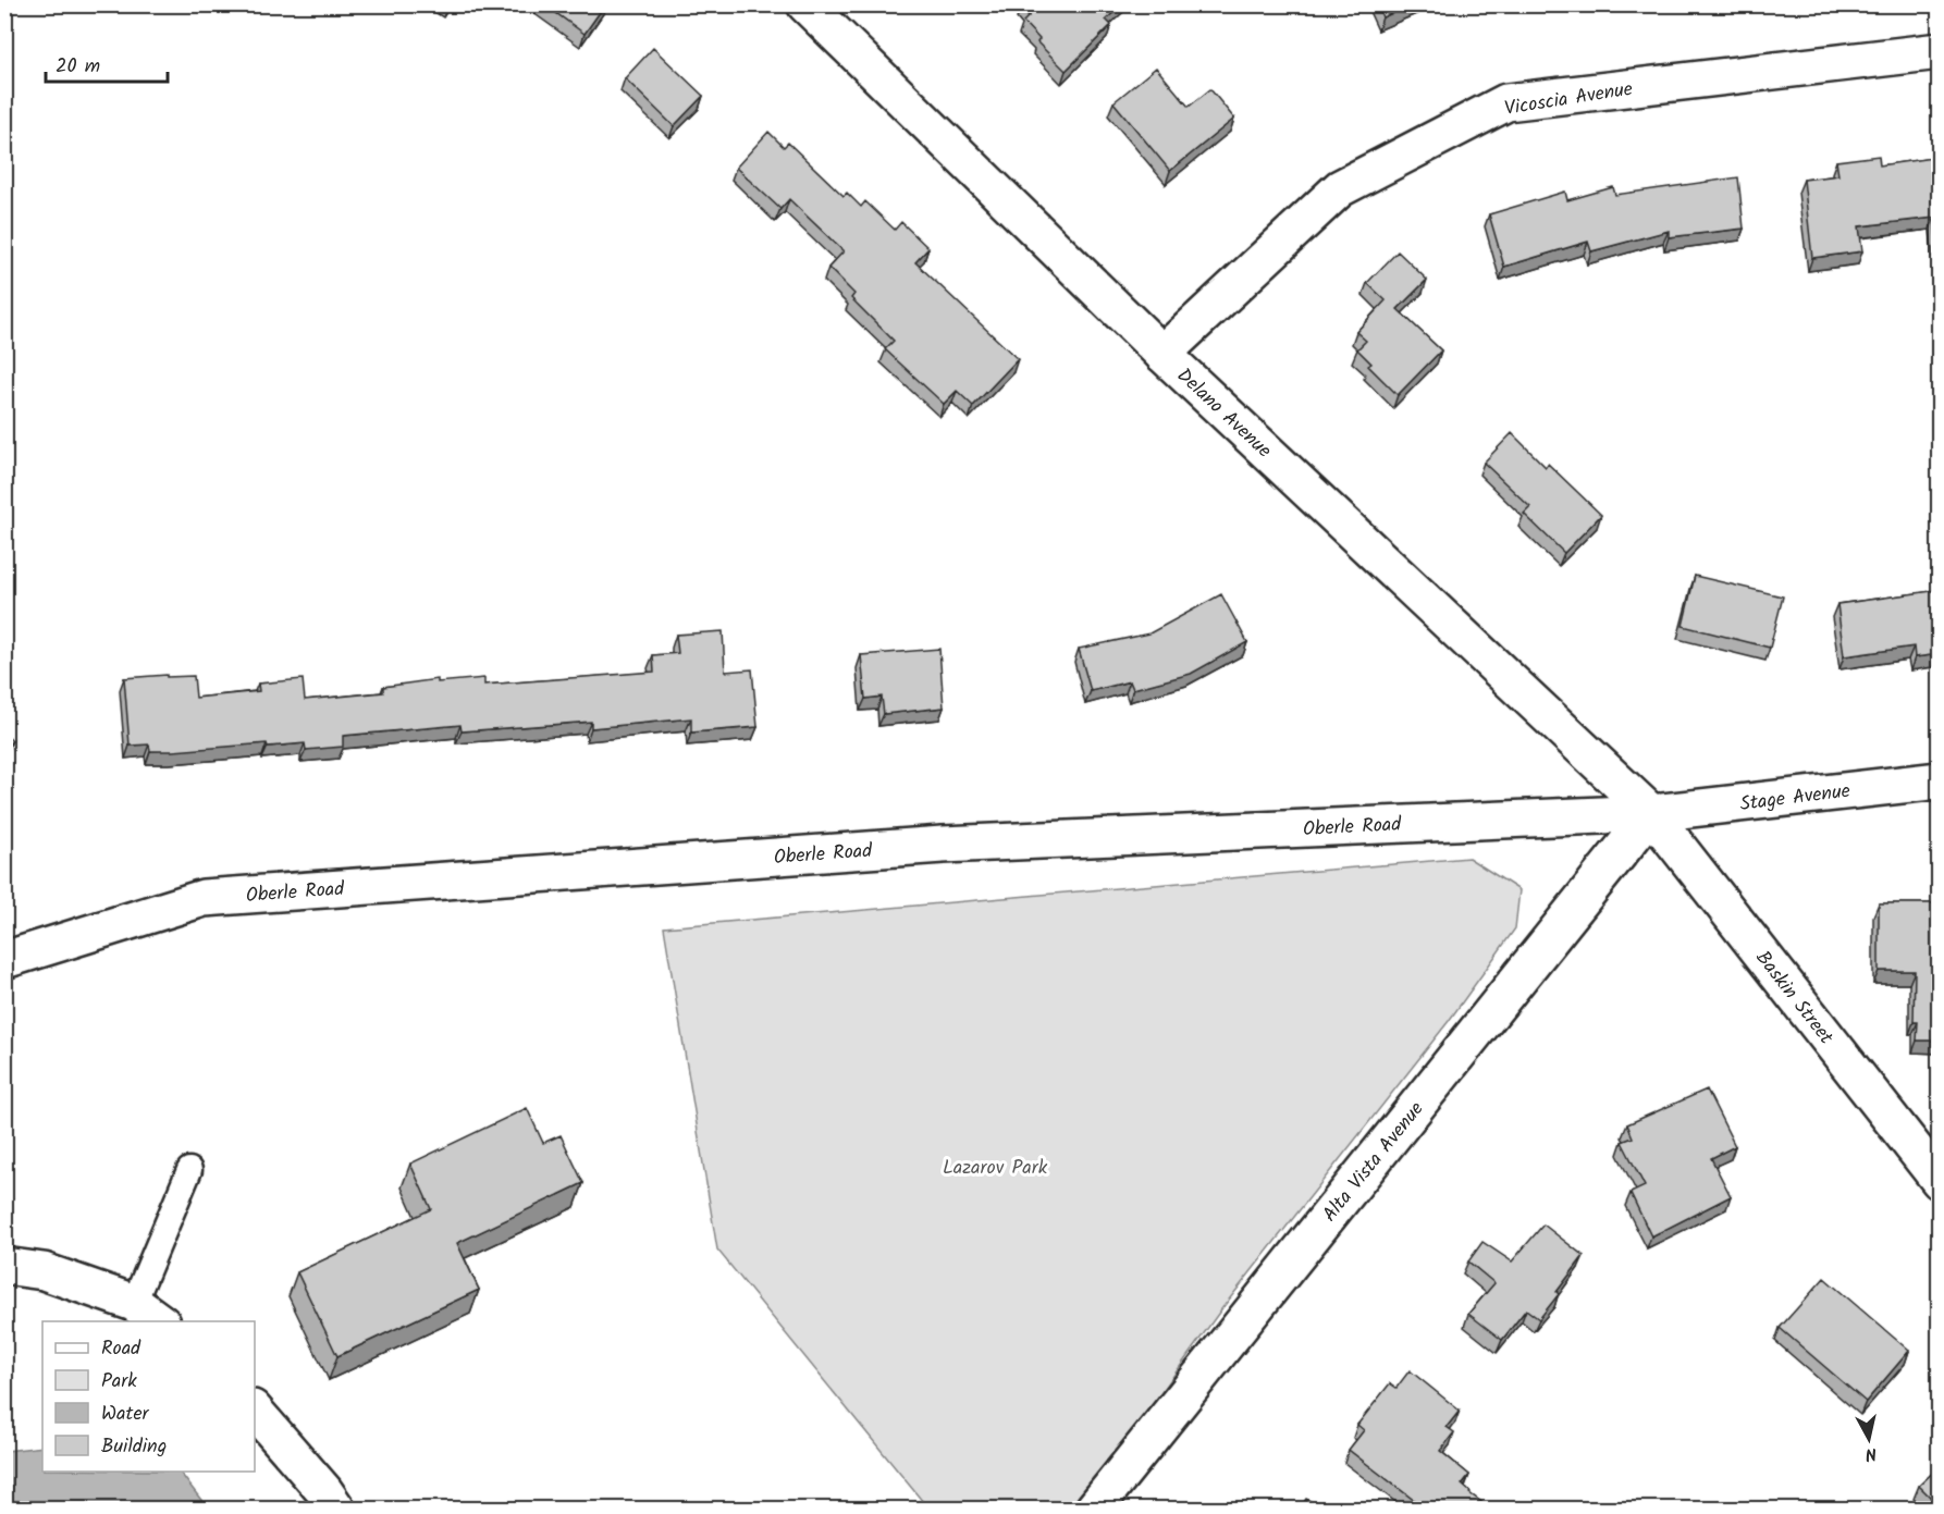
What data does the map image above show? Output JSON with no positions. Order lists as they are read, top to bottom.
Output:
{
  "streets": {
    "street": [
      "Vicoscia Avenue",
      "Delano Avenue",
      "Stage Avenue",
      "Oberle Road",
      "Baskin Street",
      "Alta Vista Avenue"
    ]
  },
  "crossings": [
    ["Vicoscia Avenue", "Delano Avenue"],
    ["Delano Avenue", "Stage Avenue"],
    ["Delano Avenue", "Oberle Road"],
    ["Delano Avenue", "Baskin Street"],
    ["Delano Avenue", "Alta Vista Avenue"],
    ["Stage Avenue", "Oberle Road"],
    ["Stage Avenue", "Baskin Street"],
    ["Stage Avenue", "Alta Vista Avenue"],
    ["Oberle Road", "Baskin Street"],
    ["Oberle Road", "Alta Vista Avenue"],
    ["Baskin Street", "Alta Vista Avenue"]
  ],
  "parks": ["Lazarov Park"],
  "legend": [
    "Road",
    "Park",
    "Water",
    "Building"
  ],
  "scale_bar": "20 m",
  "north": "bottom"
}
